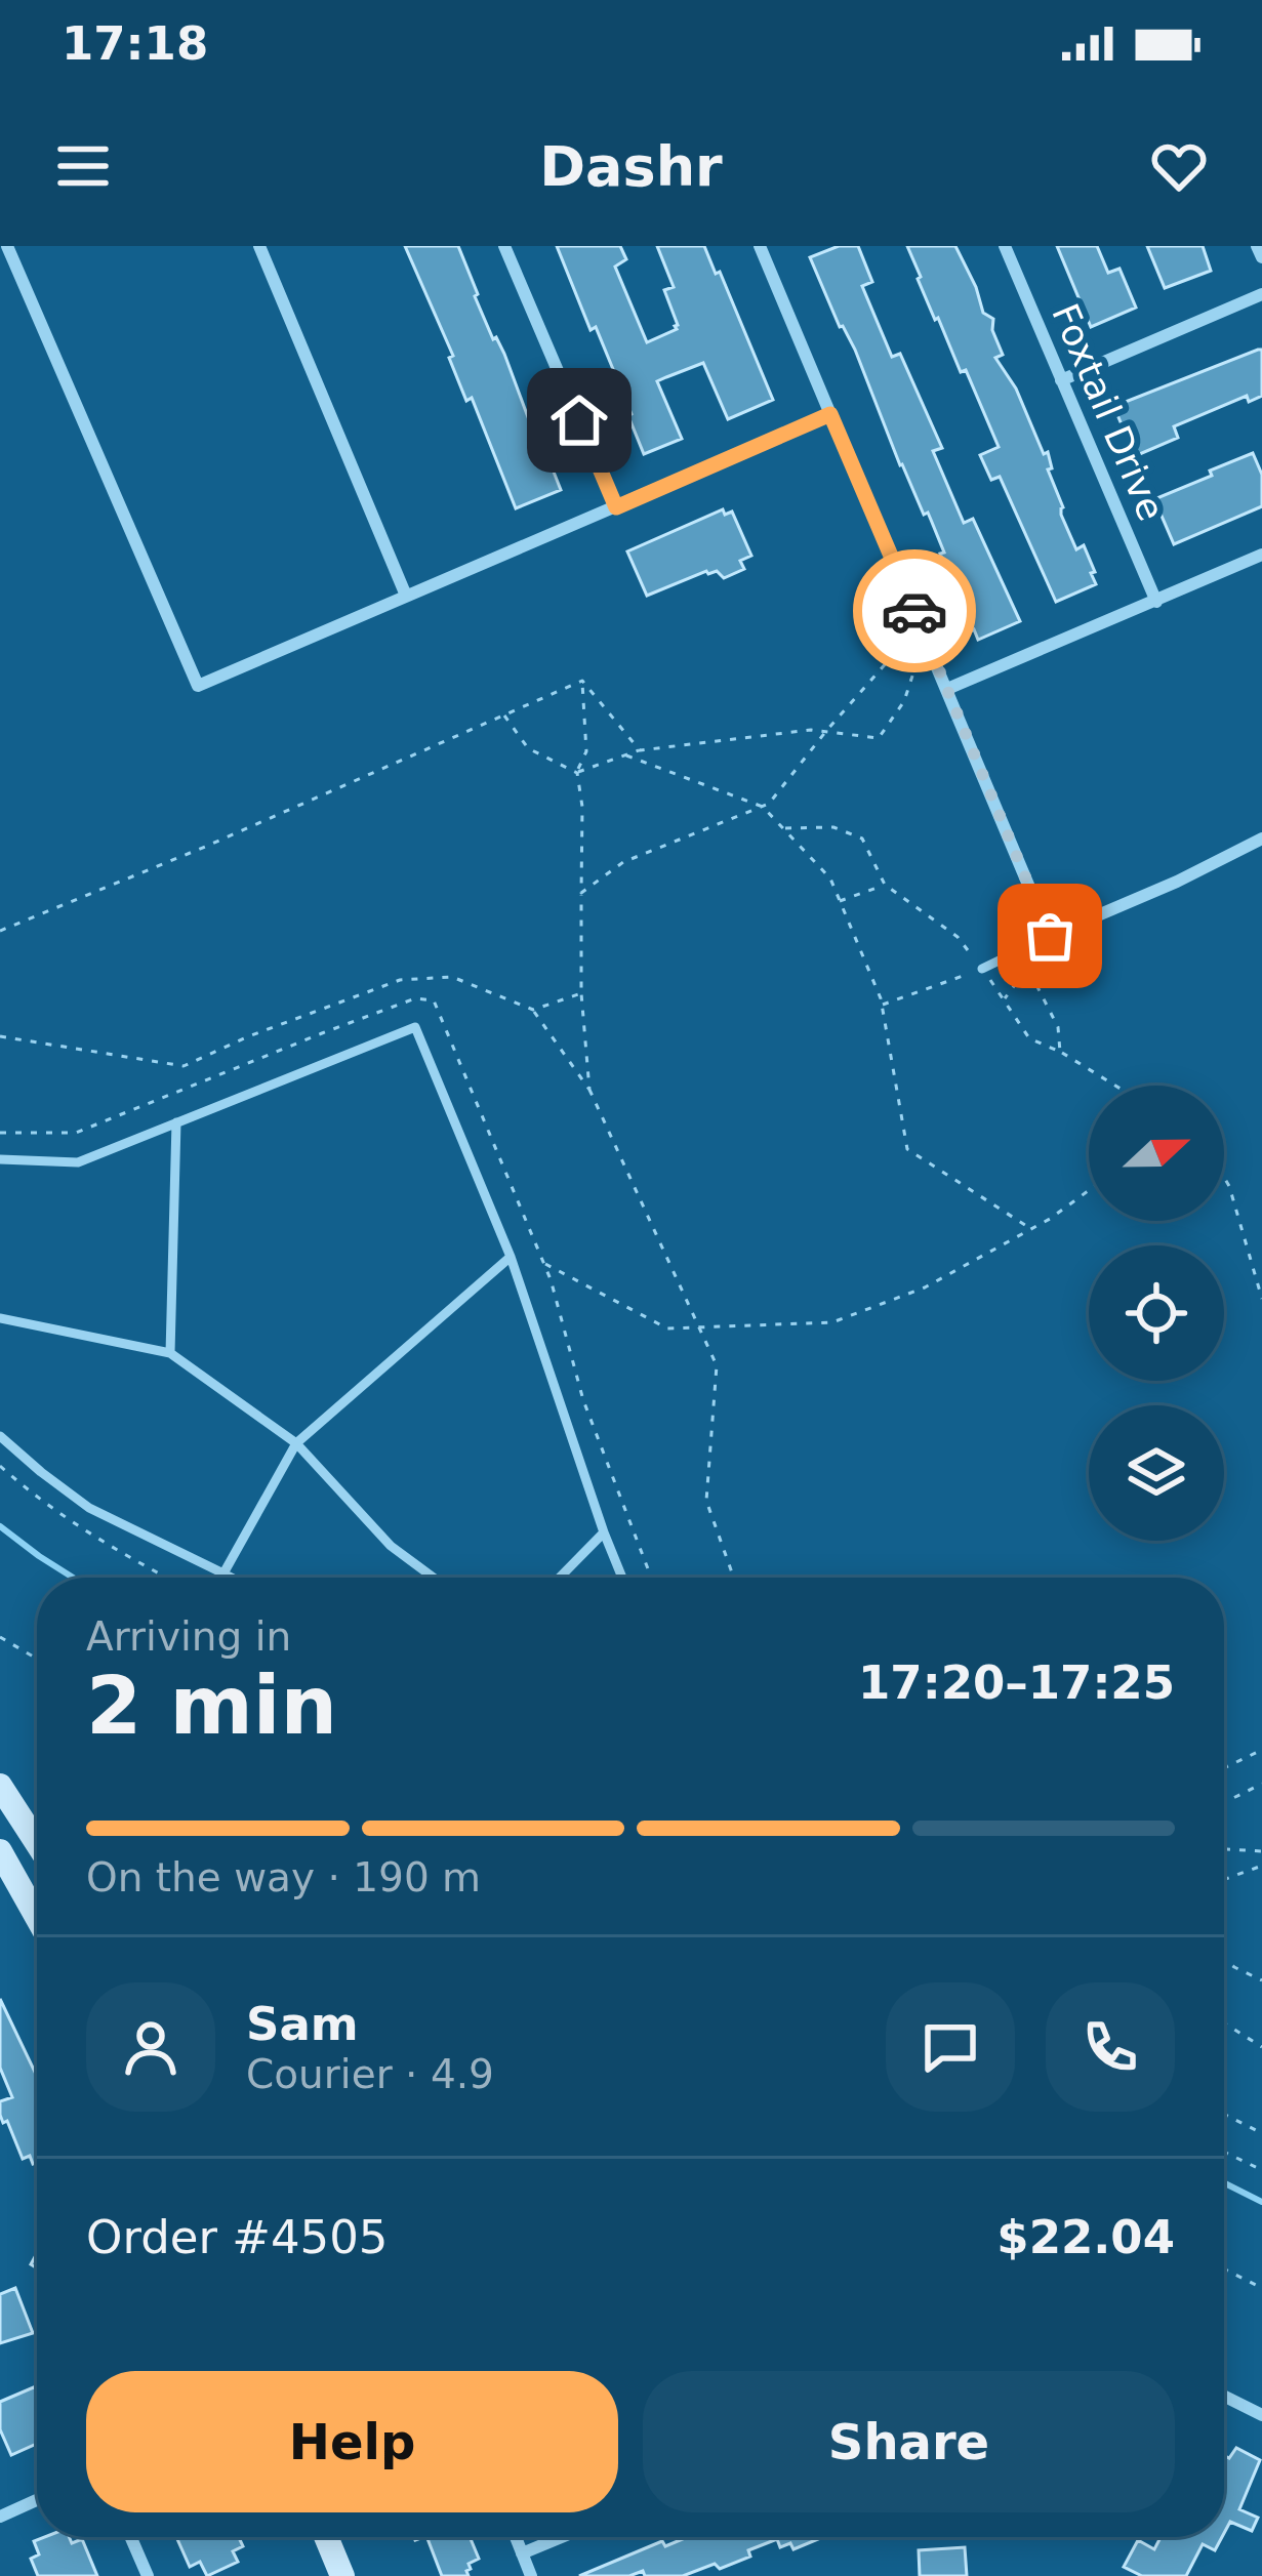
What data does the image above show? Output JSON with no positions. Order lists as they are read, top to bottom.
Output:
{
  "streets": {
    "street": ["Foxtail Drive"]
  },
  "north": "right",
  "page": {
    "status": "17:18",
    "header": "Dashr",
    "heading": ["2 min", "Arriving in", "17:20–17:25"],
    "panel": [
      "Sam",
      "Courier · 4.9",
      "Order #4505",
      "$22.04"
    ],
    "bar": "On the way · 190 m",
    "buttons": ["Help", "Share"]
  }
}
